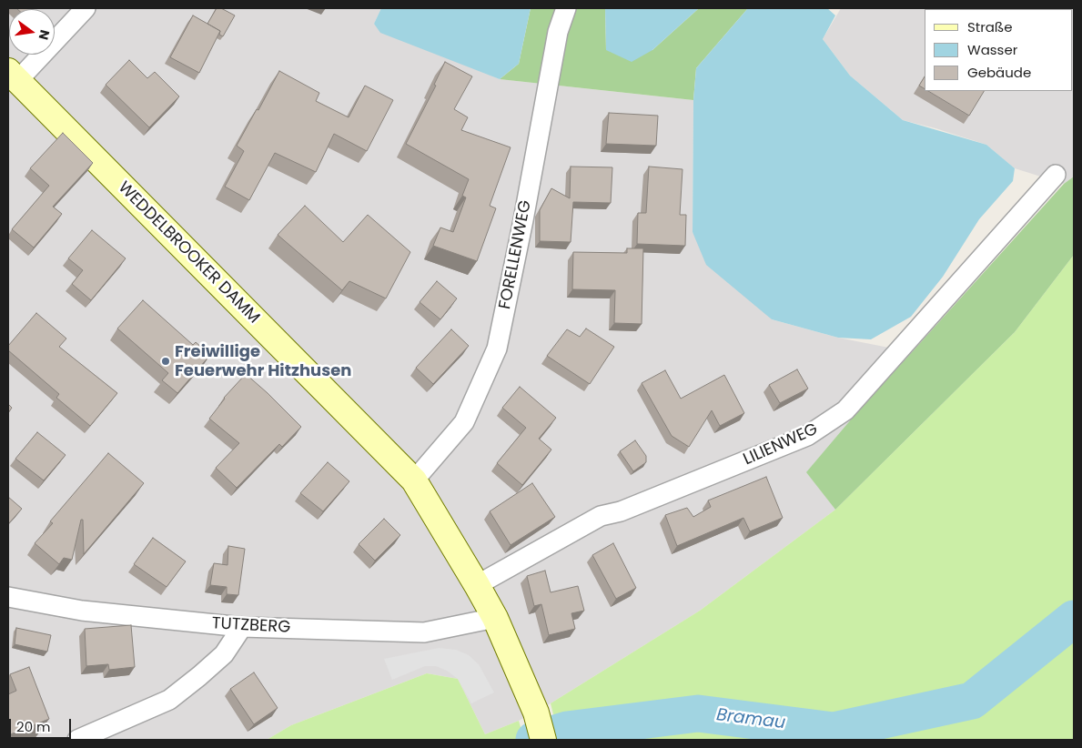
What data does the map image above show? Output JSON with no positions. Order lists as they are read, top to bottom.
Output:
{
  "streets": {
    "street": [
      "WEDDELBROOKER DAMM",
      "FORELLENWEG",
      "LILIENWEG",
      "TUTZBERG"
    ]
  },
  "crossings": [
    ["WEDDELBROOKER DAMM", "FORELLENWEG"],
    ["WEDDELBROOKER DAMM", "LILIENWEG"],
    ["WEDDELBROOKER DAMM", "TUTZBERG"]
  ],
  "water": ["Bramau"],
  "places": ["Freiwillige Feuerwehr Hitzhusen"],
  "legend": ["Straße", "Wasser", "Gebäude"],
  "scale_bar": "20 m",
  "north": "right"
}
